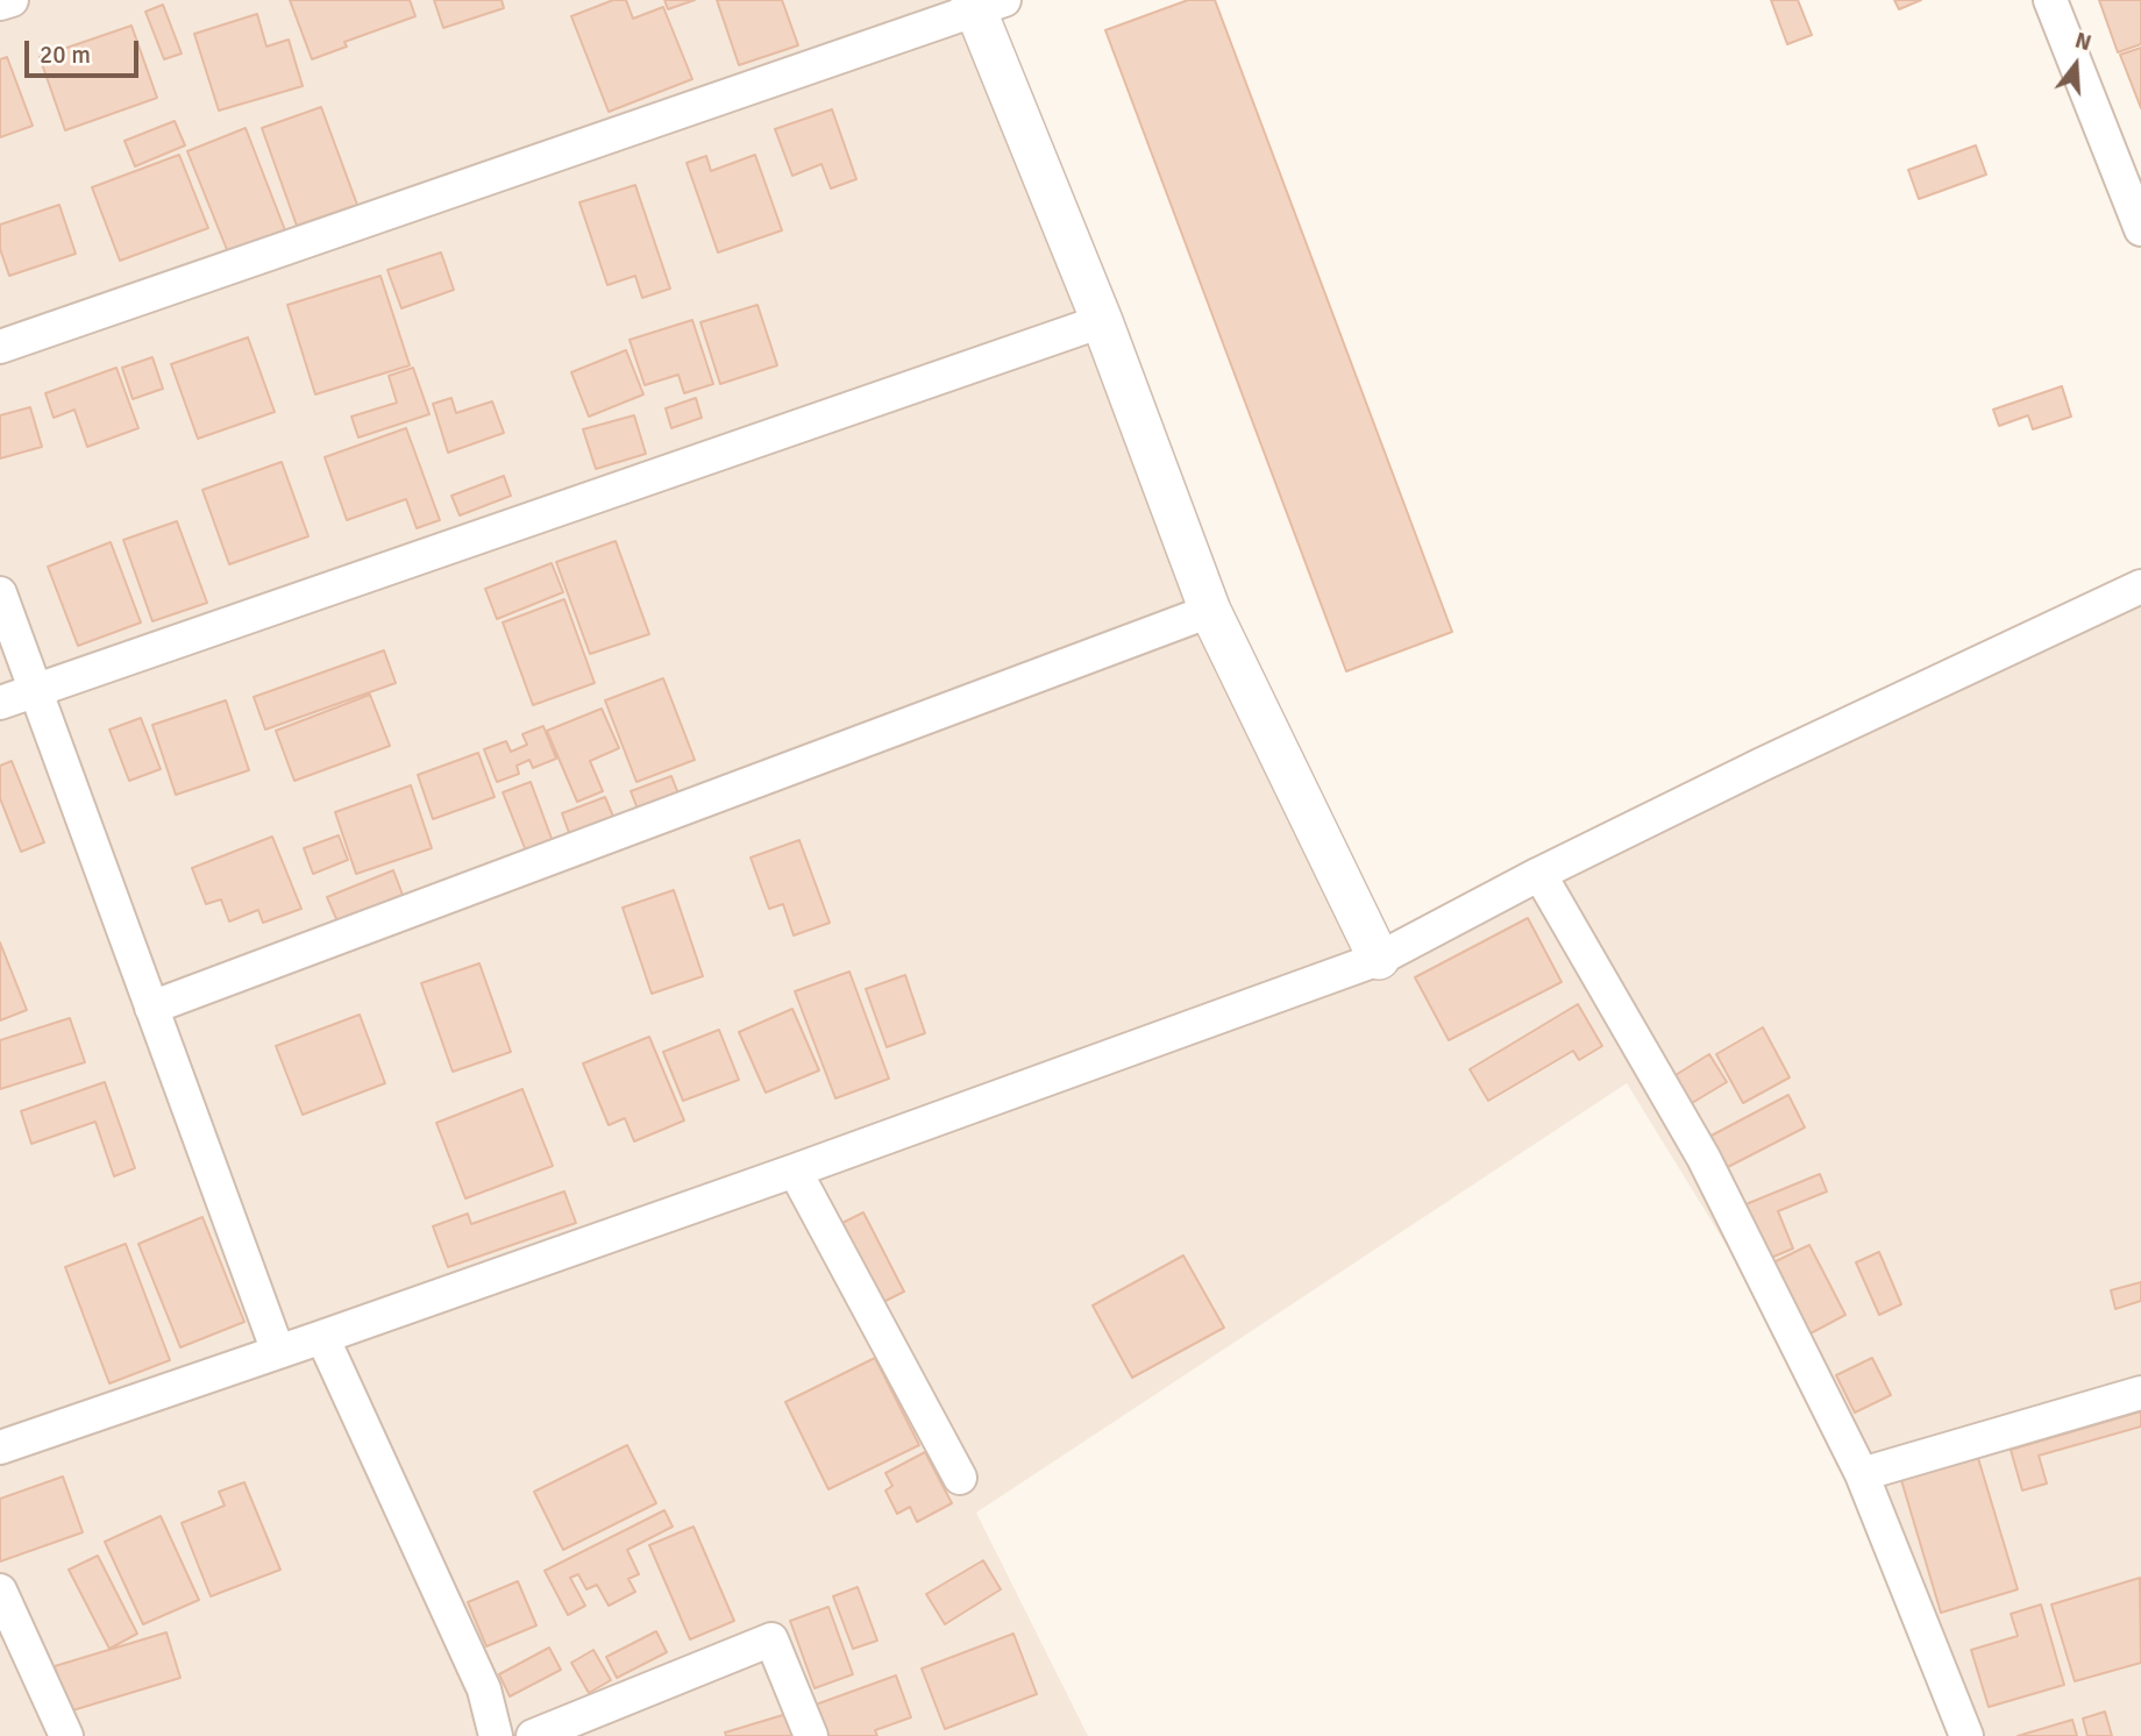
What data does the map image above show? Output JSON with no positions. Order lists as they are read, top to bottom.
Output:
{
  "scale_bar": "20 m",
  "north": "top"
}
